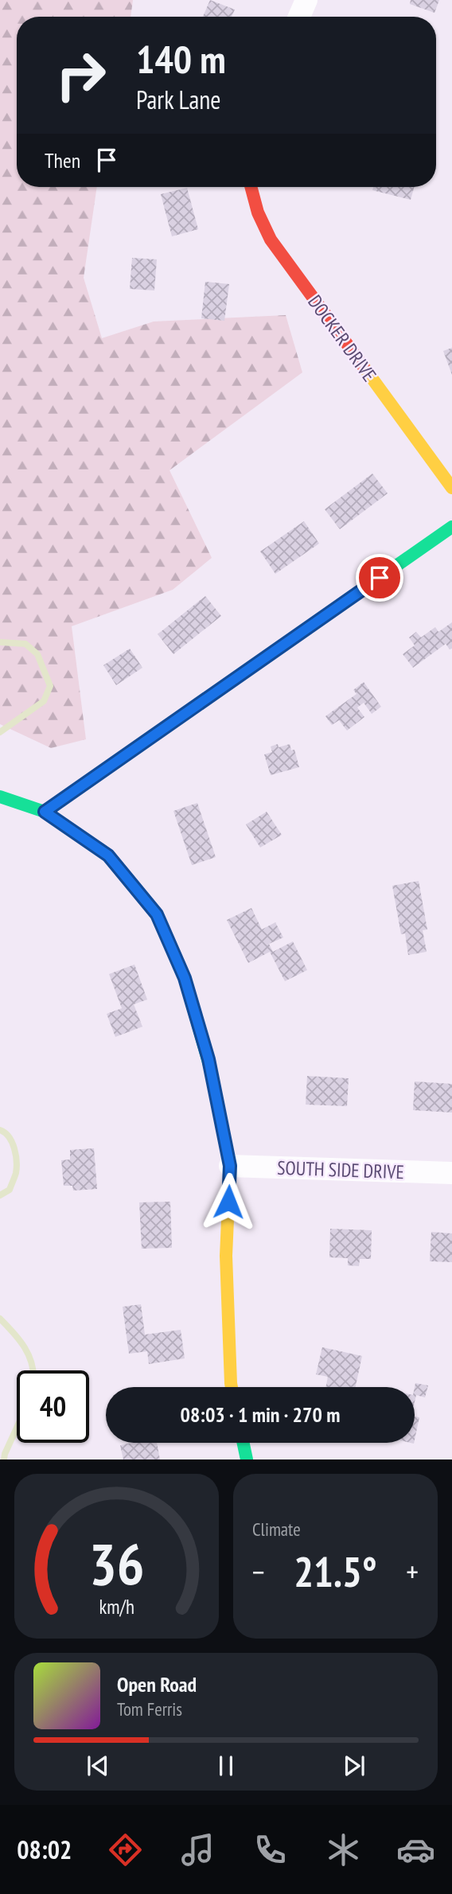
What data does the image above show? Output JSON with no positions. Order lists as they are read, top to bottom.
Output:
{
  "streets": {
    "street": ["DOCKER DRIVE", "SOUTH SIDE DRIVE"]
  },
  "page": {
    "turn": ["140 m", "Park Lane"],
    "then": "Then",
    "limit": "40",
    "trip": "08:03 · 1 min · 270 m",
    "tile": "Climate",
    "heat": ["−", "21.5°", "+"],
    "song": ["Open Road", "Tom Ferris"],
    "tabs": "08:02",
    "gauge": ["36", "km/h"]
  }
}
